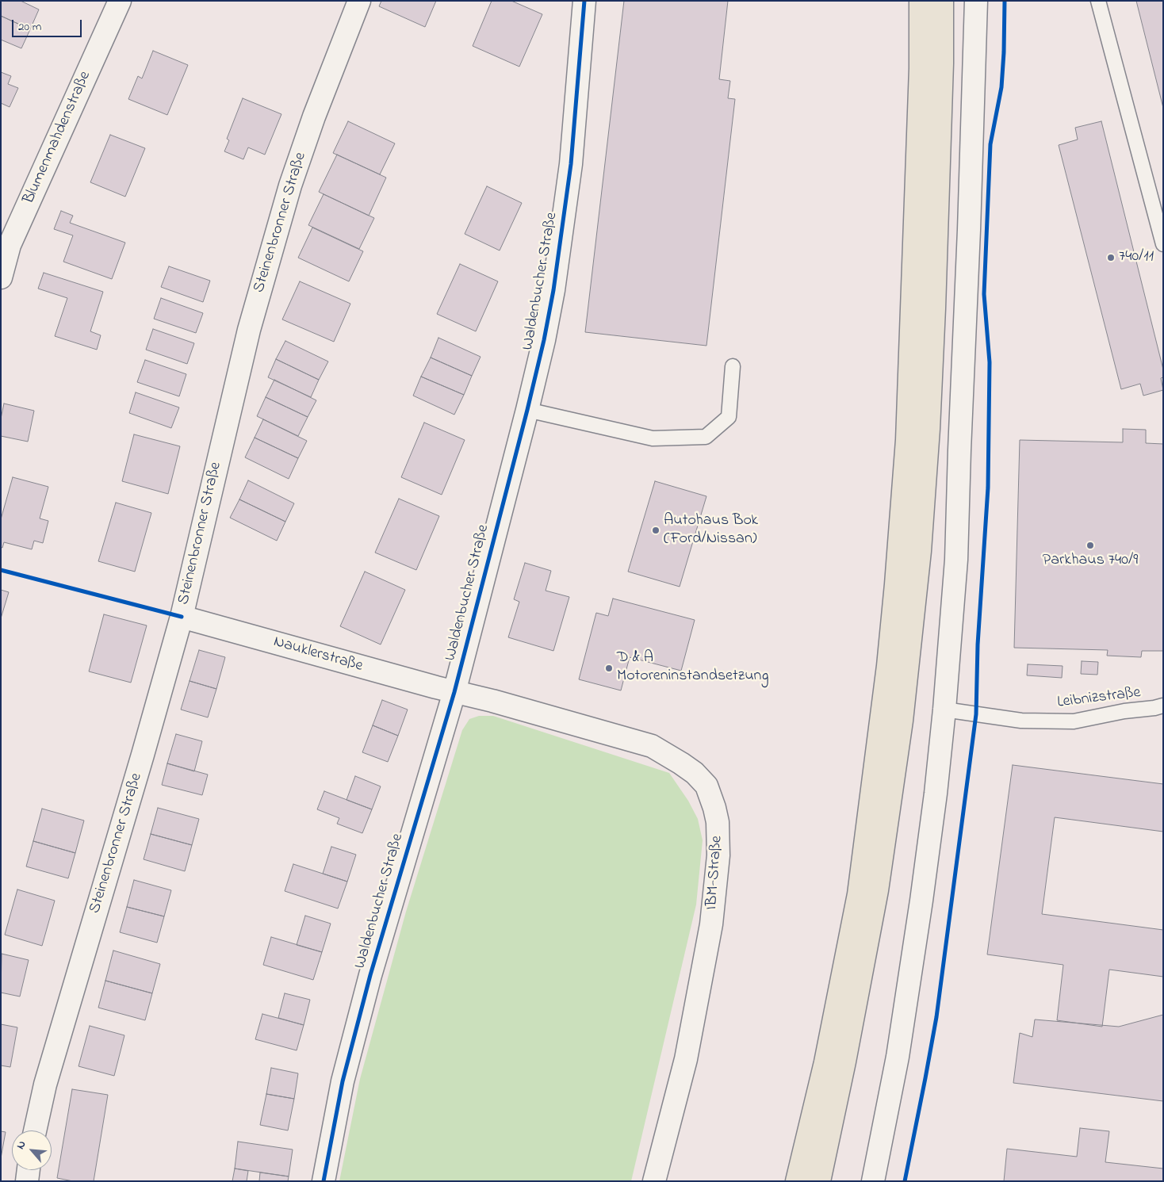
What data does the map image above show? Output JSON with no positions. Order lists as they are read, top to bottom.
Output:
{
  "streets": {
    "street": [
      "Blumenmahdenstraße",
      "Steinenbronner Straße",
      "Waldenbucher Straße",
      "Nauklerstraße",
      "IBM-Straße"
    ],
    "lane": ["Leibnizstraße"]
  },
  "crossings": [
    ["Steinenbronner Straße", "Nauklerstraße"],
    ["Waldenbucher Straße", "Nauklerstraße"],
    ["Waldenbucher Straße", "IBM-Straße"],
    ["Nauklerstraße", "IBM-Straße"]
  ],
  "places": [
    "740/11",
    "Autohaus Bok (Ford/Nissan)",
    "Parkhaus 740/9",
    "D & A Motoreninstandsetzung"
  ],
  "scale_bar": "20 m",
  "north": "top left"
}
